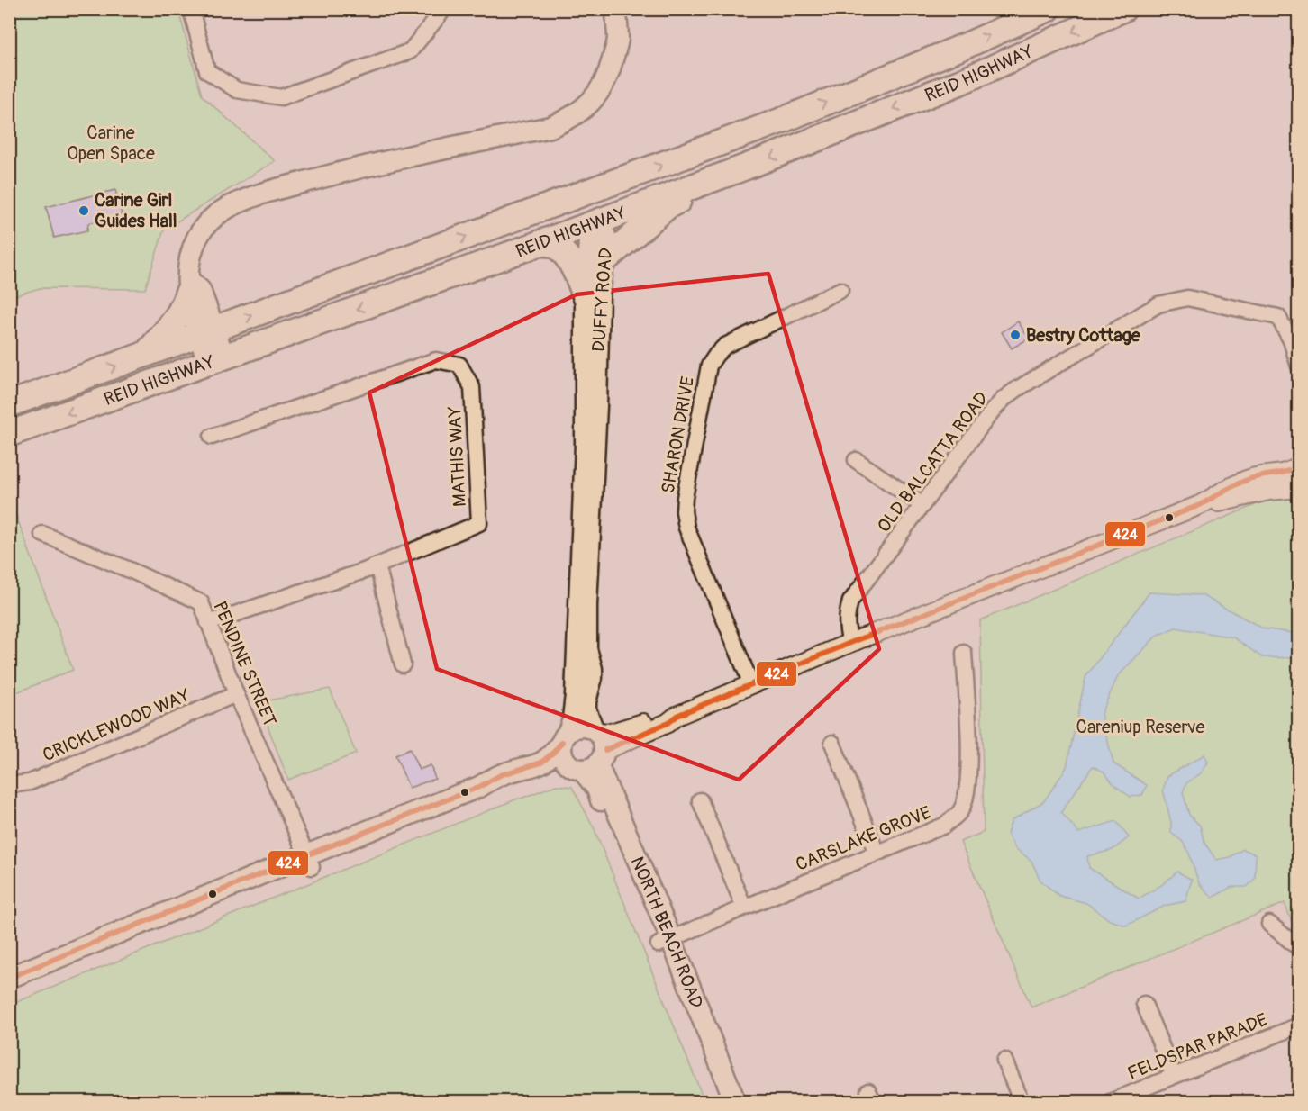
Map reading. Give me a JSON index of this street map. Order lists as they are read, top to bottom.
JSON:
{
  "streets": {
    "highway": ["REID HIGHWAY"],
    "main road": ["DUFFY ROAD", "NORTH BEACH ROAD"],
    "street": [
      "SHARON DRIVE",
      "MATHIS WAY",
      "OLD BALCATTA ROAD",
      "PENDINE STREET",
      "CRICKLEWOOD WAY",
      "CARSLAKE GROVE",
      "FELDSPAR PARADE"
    ]
  },
  "crossings": [
    ["REID HIGHWAY", "DUFFY ROAD"],
    ["DUFFY ROAD", "NORTH BEACH ROAD"],
    ["MATHIS WAY", "PENDINE STREET"],
    ["PENDINE STREET", "CRICKLEWOOD WAY"],
    ["CARSLAKE GROVE", "NORTH BEACH ROAD"]
  ],
  "parks": ["Carine Open Space", "Careniup Reserve"],
  "places": ["Carine Girl Guides Hall", "Bestry Cottage"],
  "lines": ["transit line 424"]
}
